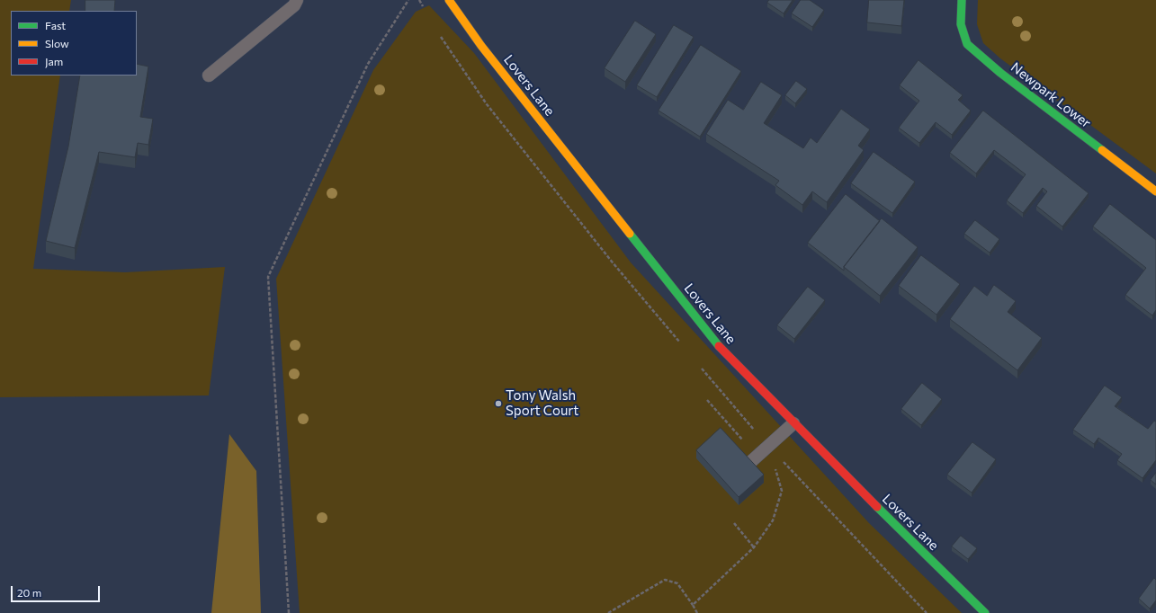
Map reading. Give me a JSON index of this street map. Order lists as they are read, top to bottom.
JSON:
{
  "streets": {
    "street": ["Lovers Lane", "Newpark Lower"]
  },
  "places": ["Tony Walsh Sport Court"],
  "legend": ["Fast", "Slow", "Jam"],
  "scale_bar": "20 m"
}
